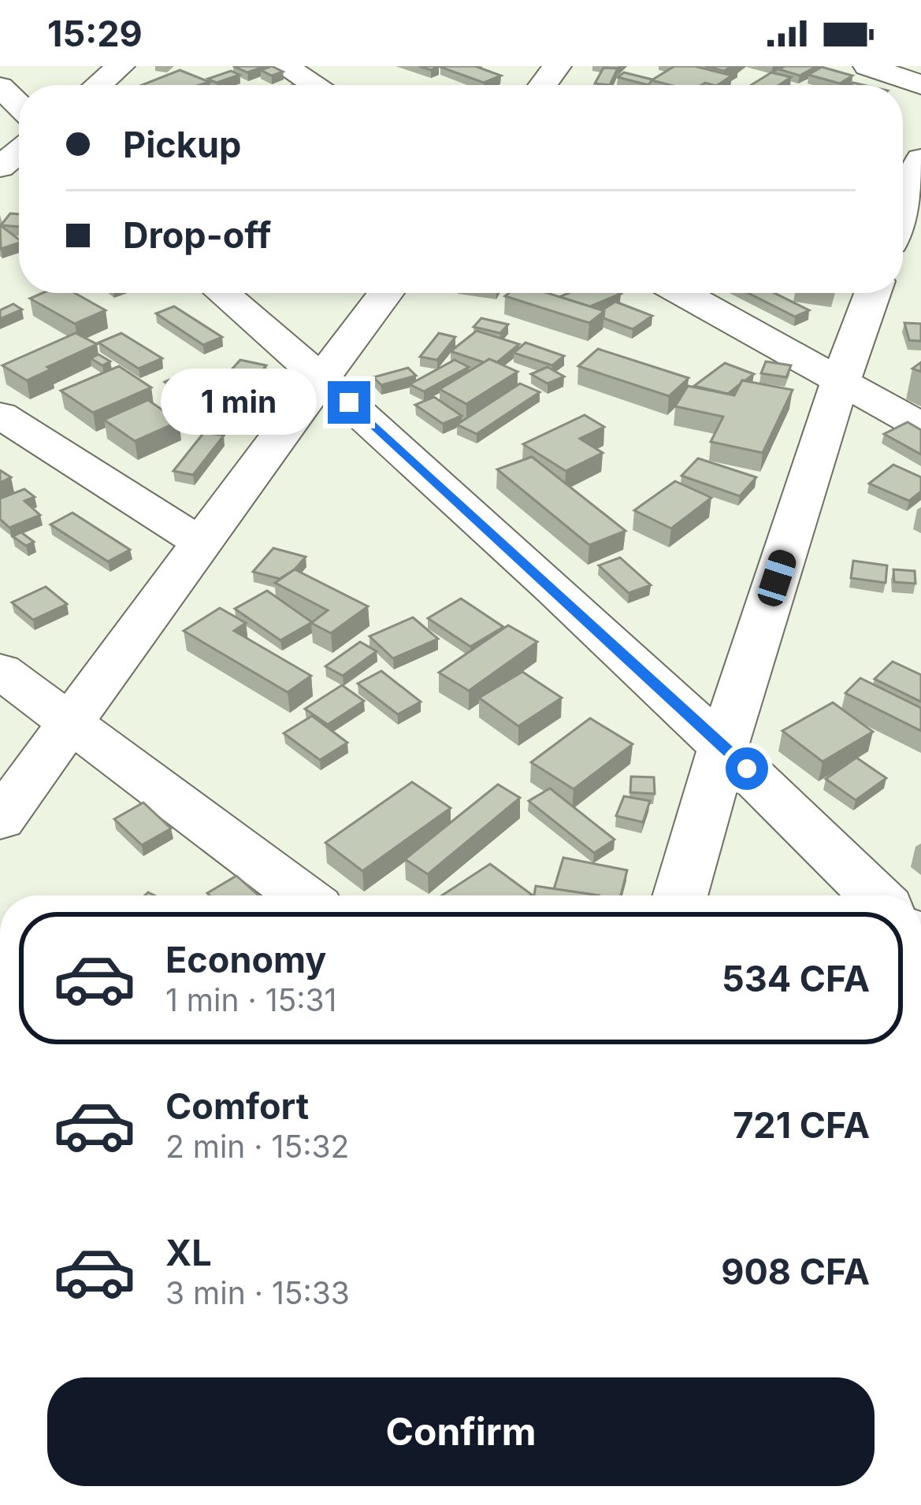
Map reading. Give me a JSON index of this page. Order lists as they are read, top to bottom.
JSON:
{
  "page": {
    "status": "15:29",
    "banner": ["Pickup", "Drop-off"],
    "bubble": "1 min",
    "list": [
      {
        "name": "Economy",
        "note": "1 min · 15:31",
        "value": "534 CFA"
      },
      {
        "name": "Comfort",
        "note": "2 min · 15:32",
        "value": "721 CFA"
      },
      {
        "name": "XL",
        "note": "3 min · 15:33",
        "value": "908 CFA"
      }
    ],
    "buttons": "Confirm"
  }
}
